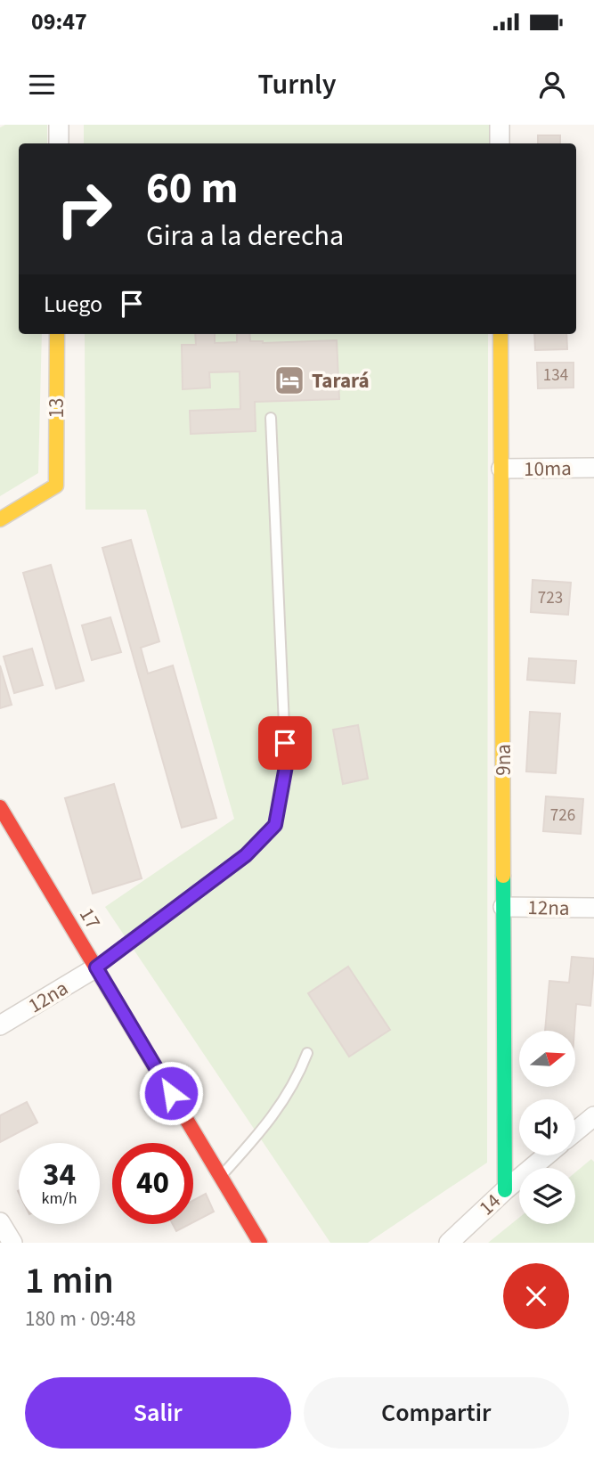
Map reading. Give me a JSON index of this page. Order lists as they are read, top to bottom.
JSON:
{
  "streets": {
    "street": [
      "13",
      "10ma",
      "9na",
      "12na",
      "17",
      "14"
    ]
  },
  "crossings": [
    ["10ma", "9na"],
    ["9na", "12na"],
    ["9na", "14"],
    ["12na", "17"]
  ],
  "places": {
    "hotel": ["Tarará"]
  },
  "house_numbers": ["134", "723", "726"],
  "north": "right",
  "page": {
    "status": "09:47",
    "header": "Turnly",
    "turn": ["60 m", "Gira a la derecha"],
    "then": "Luego",
    "speed": "34 km/h",
    "limit": "40",
    "heading": ["1 min", "180 m · 09:48"],
    "buttons": ["Salir", "Compartir"]
  }
}
